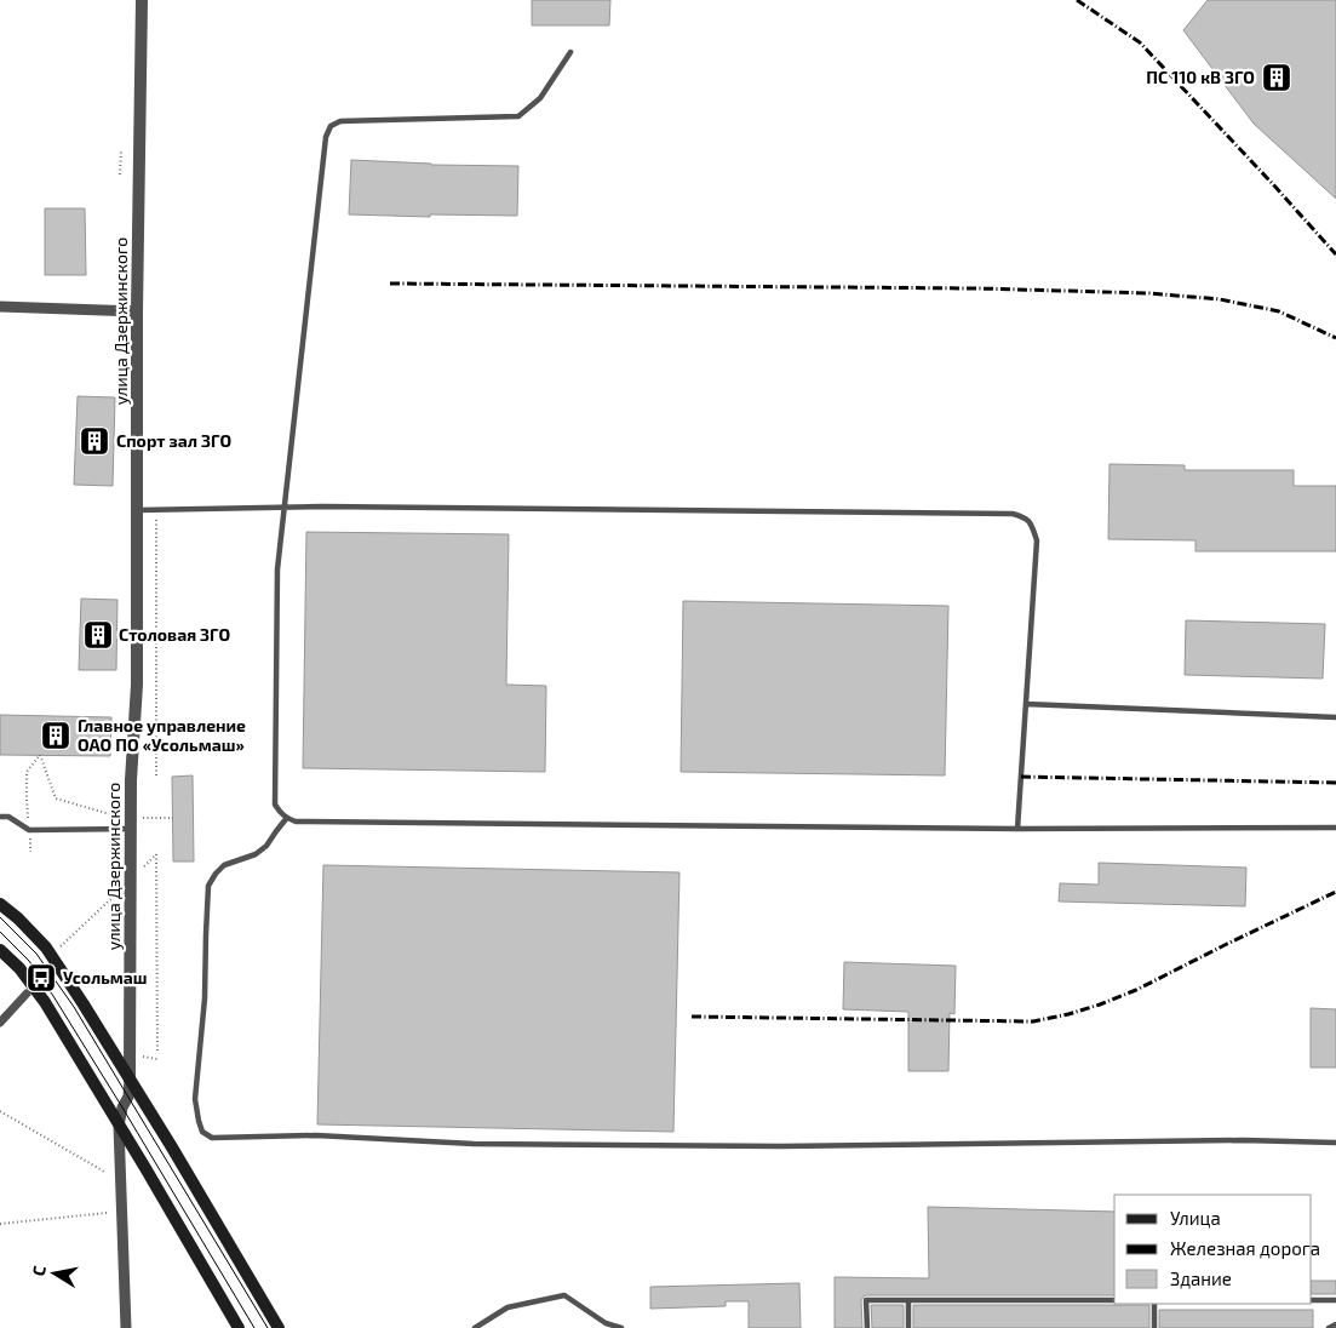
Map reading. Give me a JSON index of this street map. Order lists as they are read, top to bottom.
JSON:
{
  "streets": {
    "street": ["улица Дзержинского"]
  },
  "places": {
    "building": [
      "ПС 110 кВ ЗГО",
      "Спорт зал ЗГО",
      "Столовая ЗГО",
      "Главное управление ОАО ПО «Усольмаш»"
    ],
    "bus stop": ["Усольмаш"]
  },
  "legend": ["Улица", "Железная дорога", "Здание"],
  "north": "left"
}
